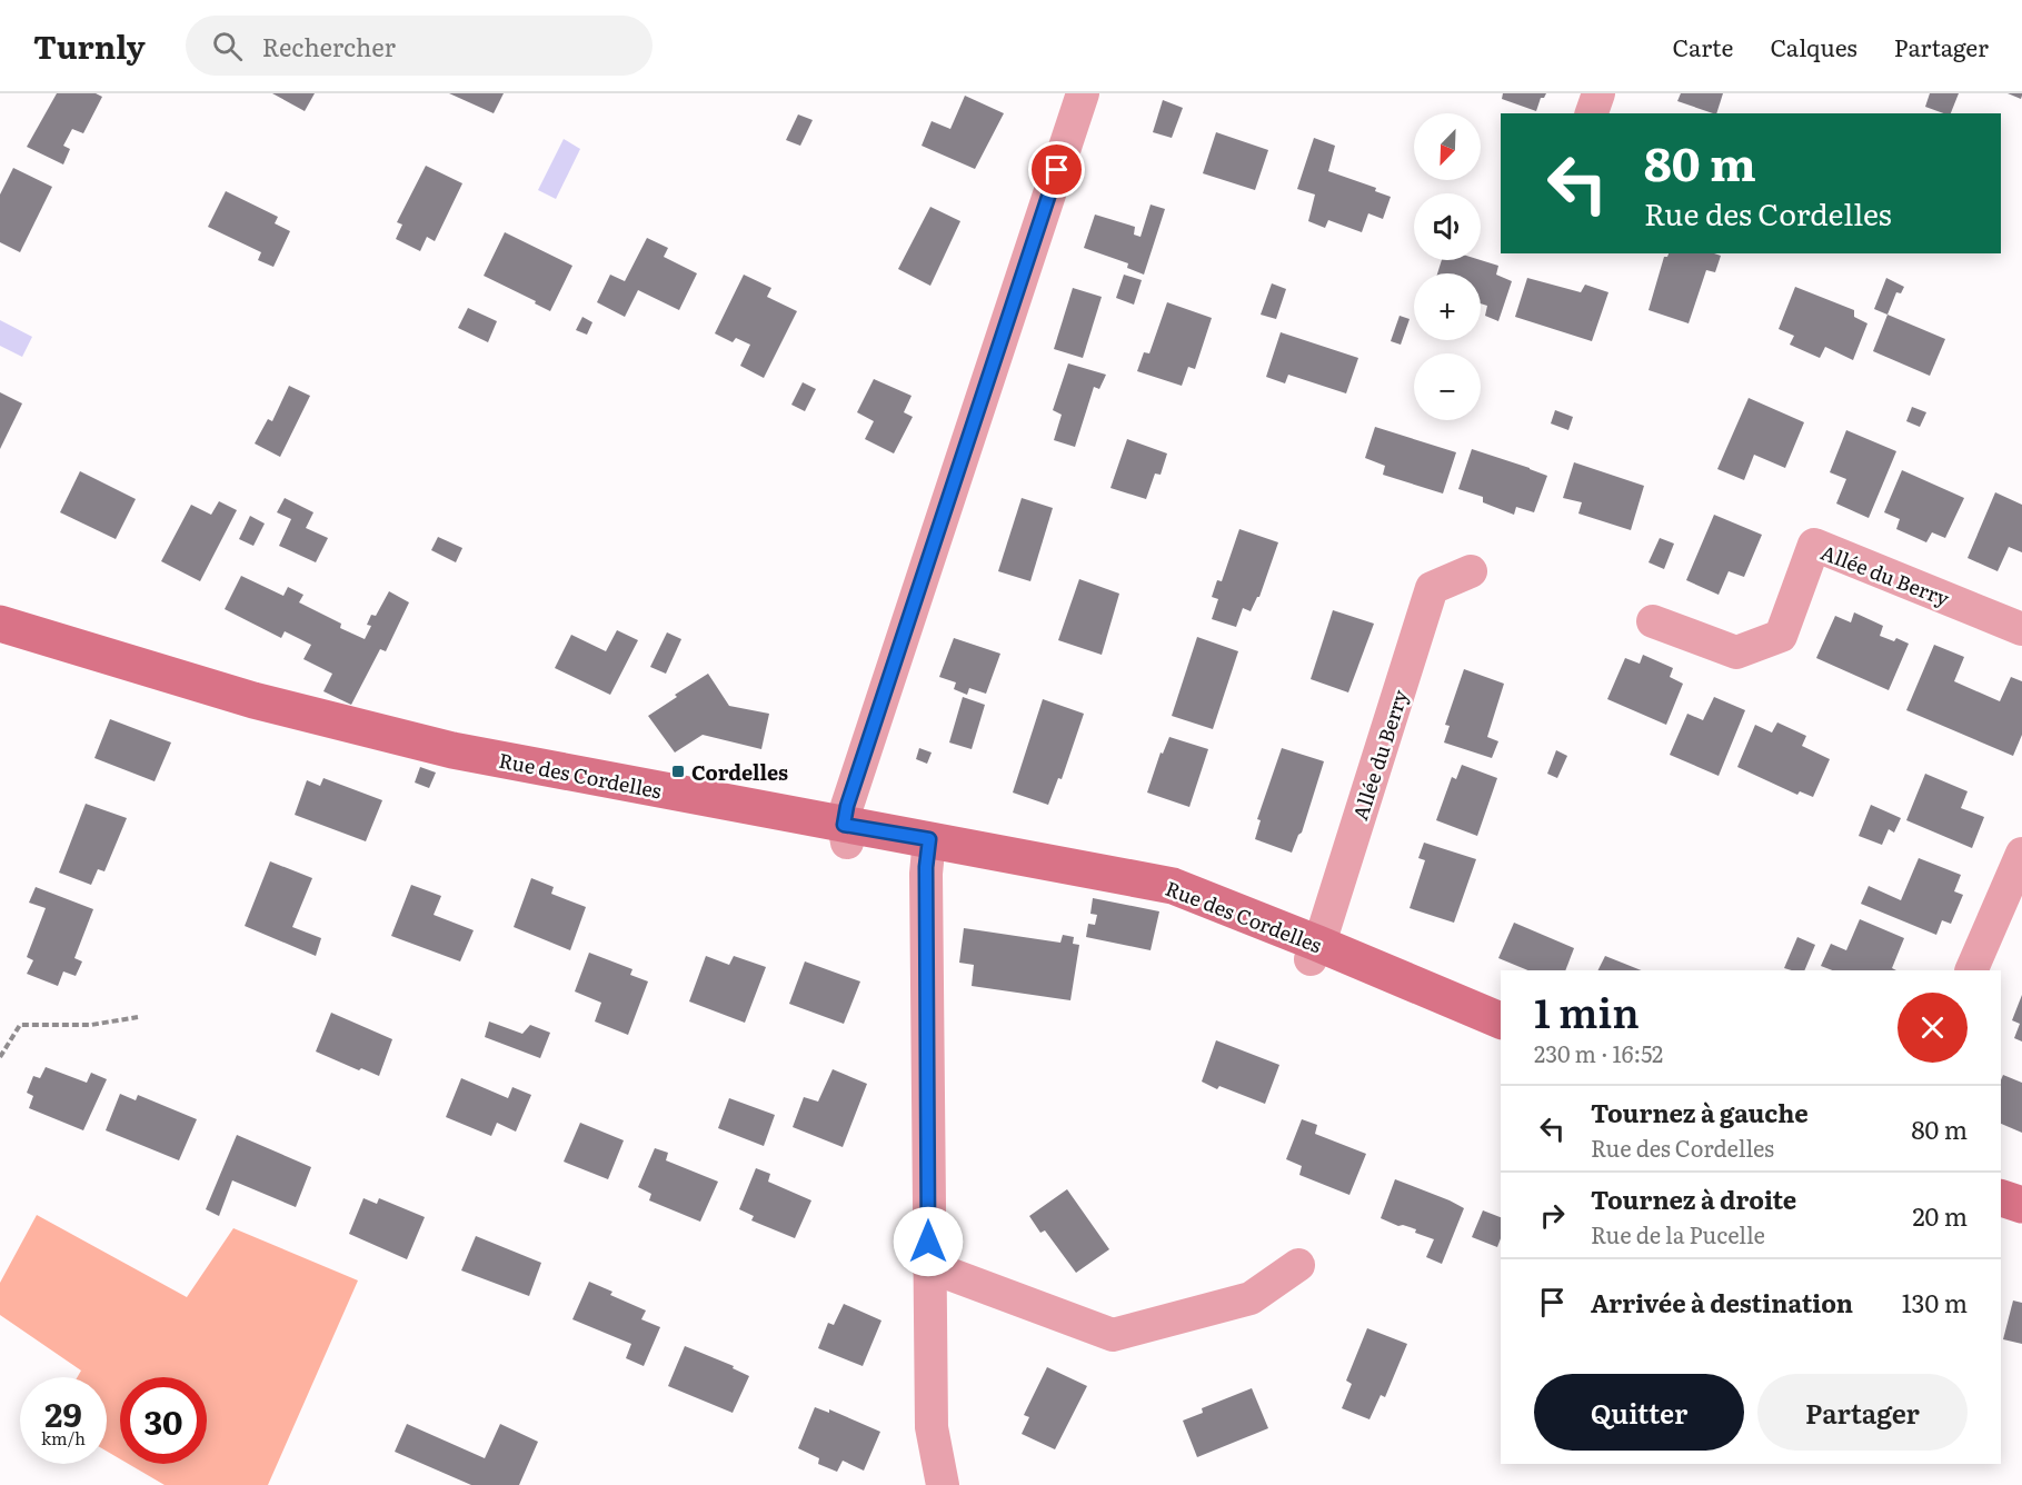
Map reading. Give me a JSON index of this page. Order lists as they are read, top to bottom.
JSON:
{
  "streets": {
    "street": ["Allée du Berry", "Rue des Cordelles"]
  },
  "crossings": [
    ["Allée du Berry", "Rue des Cordelles"]
  ],
  "places": {
    "transit": ["Cordelles"]
  },
  "north": "bottom left",
  "page": {
    "header": "Turnly",
    "search": "Rechercher",
    "nav": ["Carte", "Calques", "Partager"],
    "map_buttons": ["+", "−"],
    "turn": ["80 m", "Rue des Cordelles"],
    "heading": ["1 min", "230 m · 16:52"],
    "list": [
      {
        "name": "Tournez à gauche",
        "note": "Rue des Cordelles",
        "value": "80 m"
      },
      {
        "name": "Tournez à droite",
        "note": "Rue de la Pucelle",
        "value": "20 m"
      },
      {
        "name": "Arrivée à destination",
        "value": "130 m"
      }
    ],
    "buttons": ["Quitter", "Partager"],
    "speed": "29 km/h",
    "limit": "30"
  }
}
